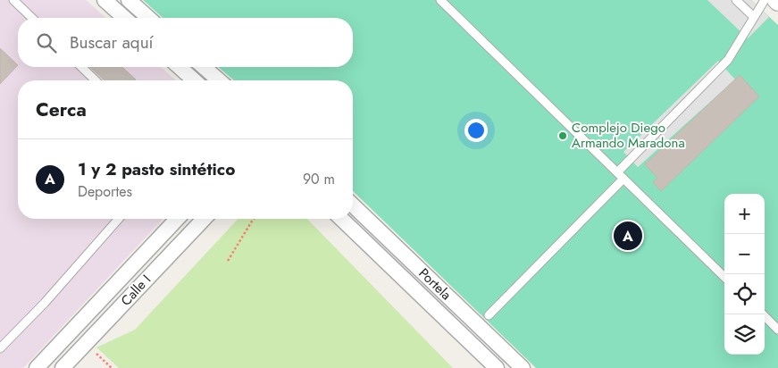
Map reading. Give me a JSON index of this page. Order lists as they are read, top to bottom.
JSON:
{
  "streets": {
    "street": ["Portela", "Calle I"]
  },
  "places": ["Complejo Diego Armando Maradona"],
  "page": {
    "search": "Buscar aquí",
    "heading": "Cerca",
    "list": [
      {
        "mark": "A",
        "name": "1 y 2 pasto sintético",
        "note": "Deportes",
        "value": "90 m"
      }
    ],
    "map_buttons": ["+", "−"],
    "pins": "A"
  }
}
